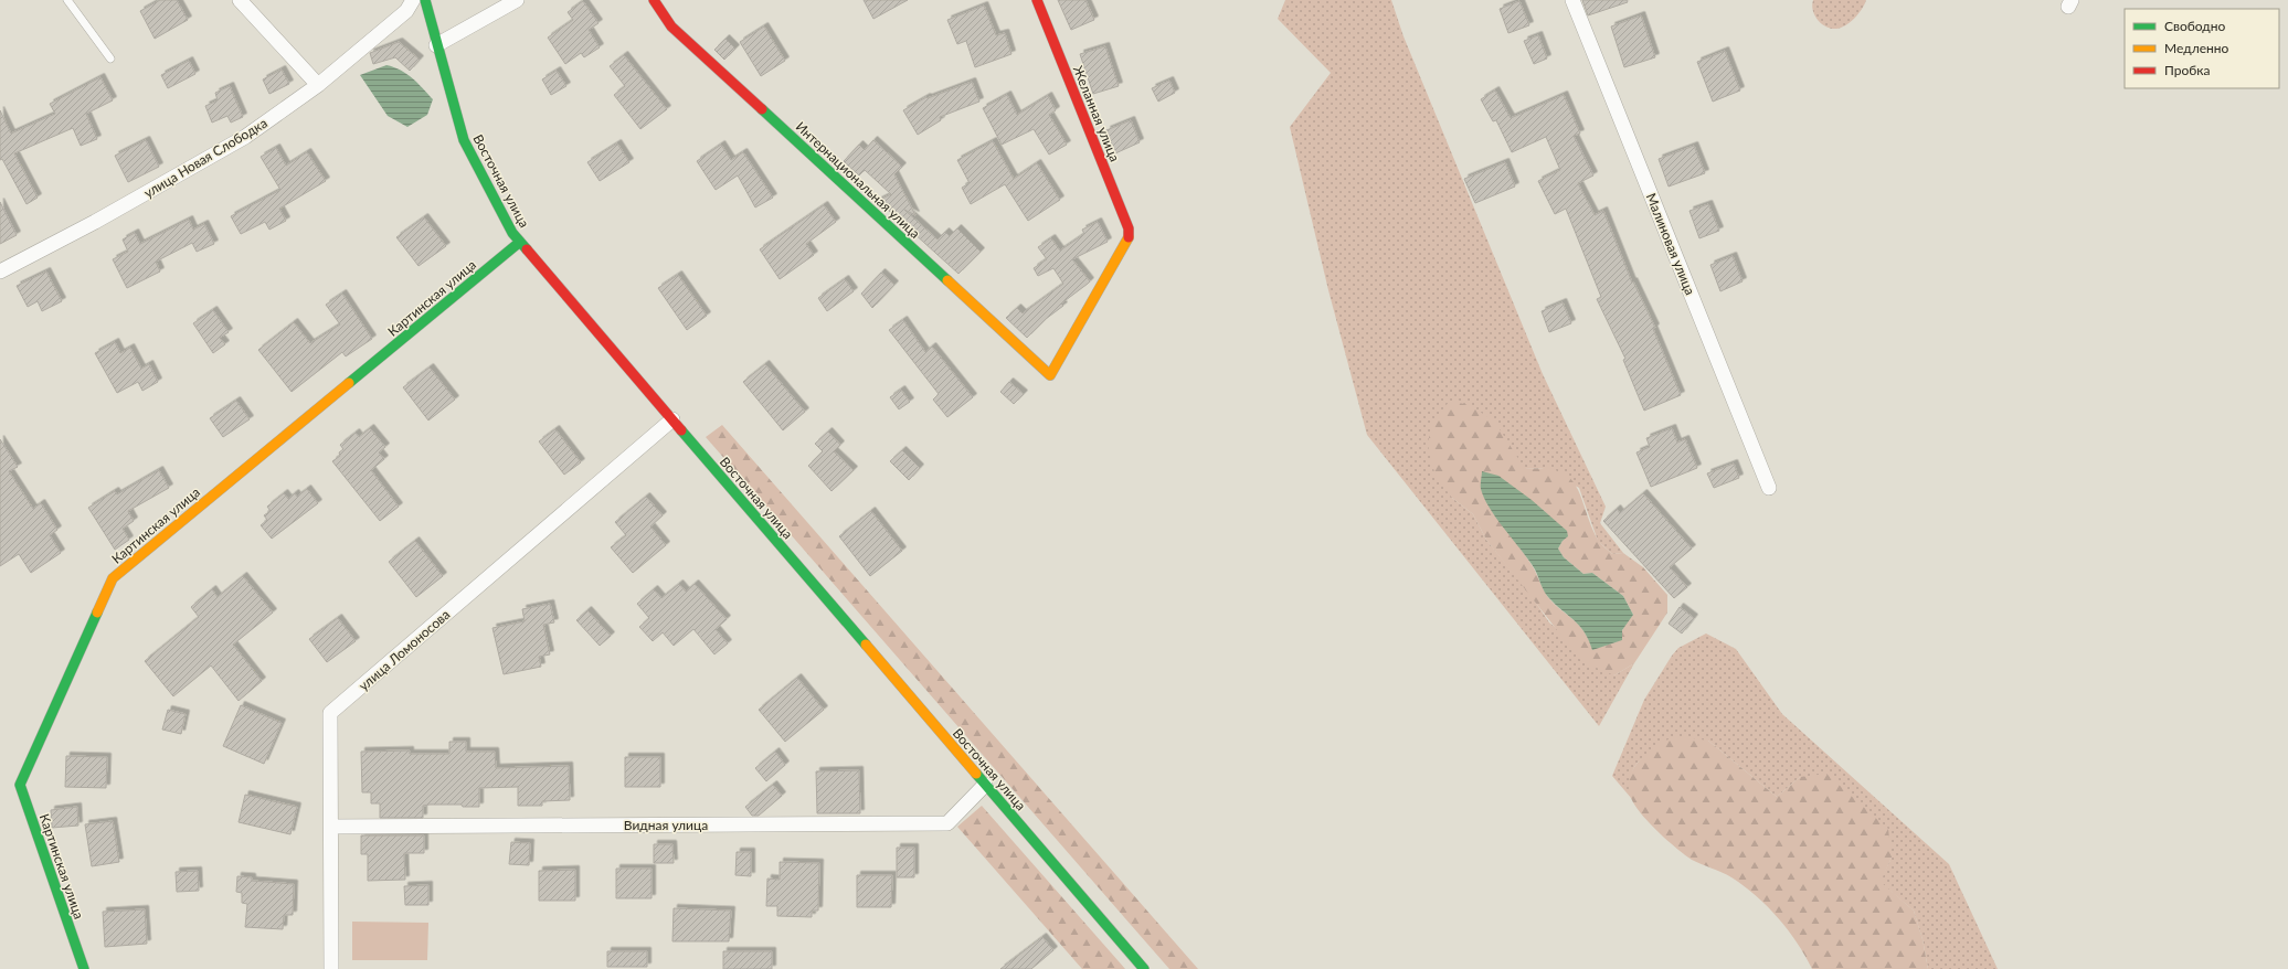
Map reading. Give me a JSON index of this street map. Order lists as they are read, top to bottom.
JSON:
{
  "streets": {
    "street": [
      "Желанная улица",
      "улица Новая Слободка",
      "Интернациональная улица",
      "Восточная улица",
      "Малиновая улица",
      "Картинская улица",
      "улица Ломоносова",
      "Видная улица"
    ]
  },
  "crossings": [
    ["Желанная улица", "Интернациональная улица"],
    ["Восточная улица", "Картинская улица"],
    ["Восточная улица", "улица Ломоносова"],
    ["Восточная улица", "Видная улица"],
    ["улица Ломоносова", "Видная улица"]
  ],
  "legend": ["Свободно", "Медленно", "Пробка"]
}
